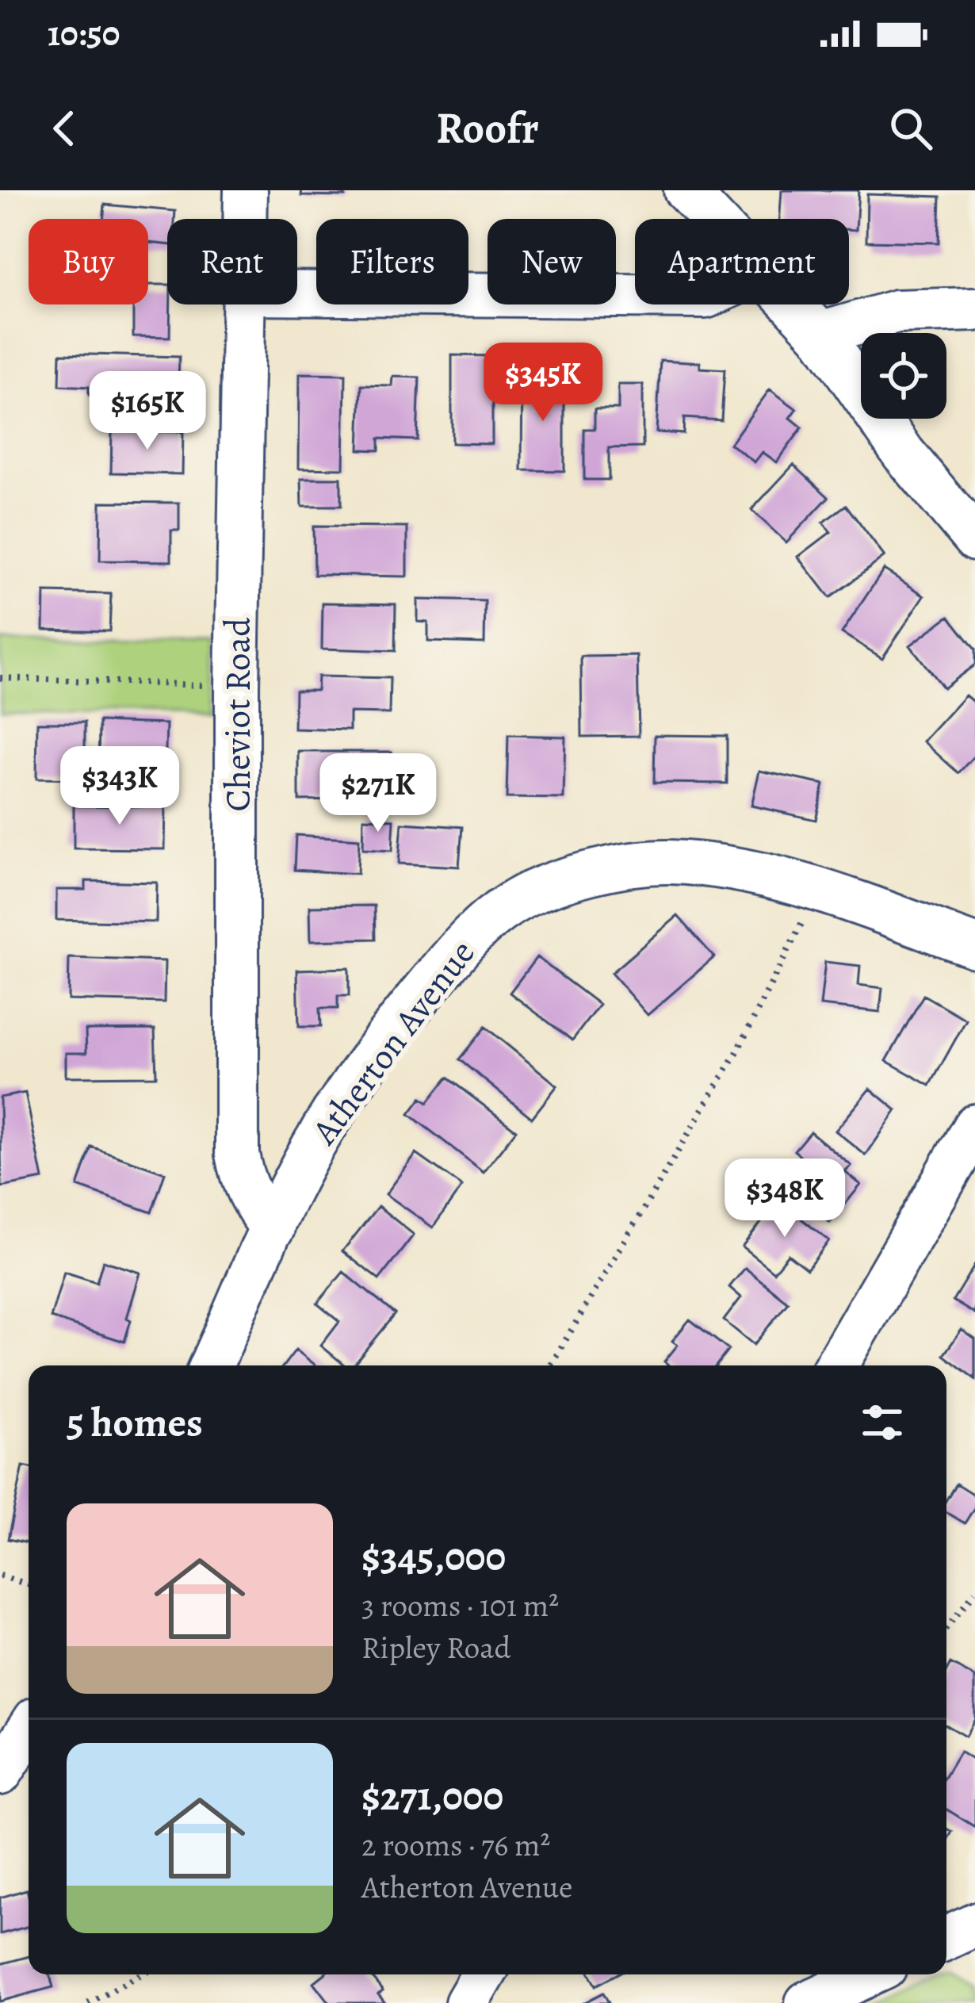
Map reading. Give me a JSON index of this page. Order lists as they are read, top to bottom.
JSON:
{
  "streets": {
    "street": ["Cheviot Road", "Atherton Avenue"]
  },
  "crossings": [
    ["Cheviot Road", "Atherton Avenue"]
  ],
  "page": {
    "status": "10:50",
    "header": "Roofr",
    "chip": [
      "Buy",
      "Rent",
      "Filters",
      "New",
      "Apartment"
    ],
    "price": [
      "$345K",
      "$165K",
      "$343K",
      "$271K",
      "$348K"
    ],
    "heading": "5 homes",
    "list": [
      {
        "name": "$345,000",
        "note": "3 rooms · 101 m² · Ripley Road"
      },
      {
        "name": "$271,000",
        "note": "2 rooms · 76 m² · Atherton Avenue"
      }
    ]
  }
}
